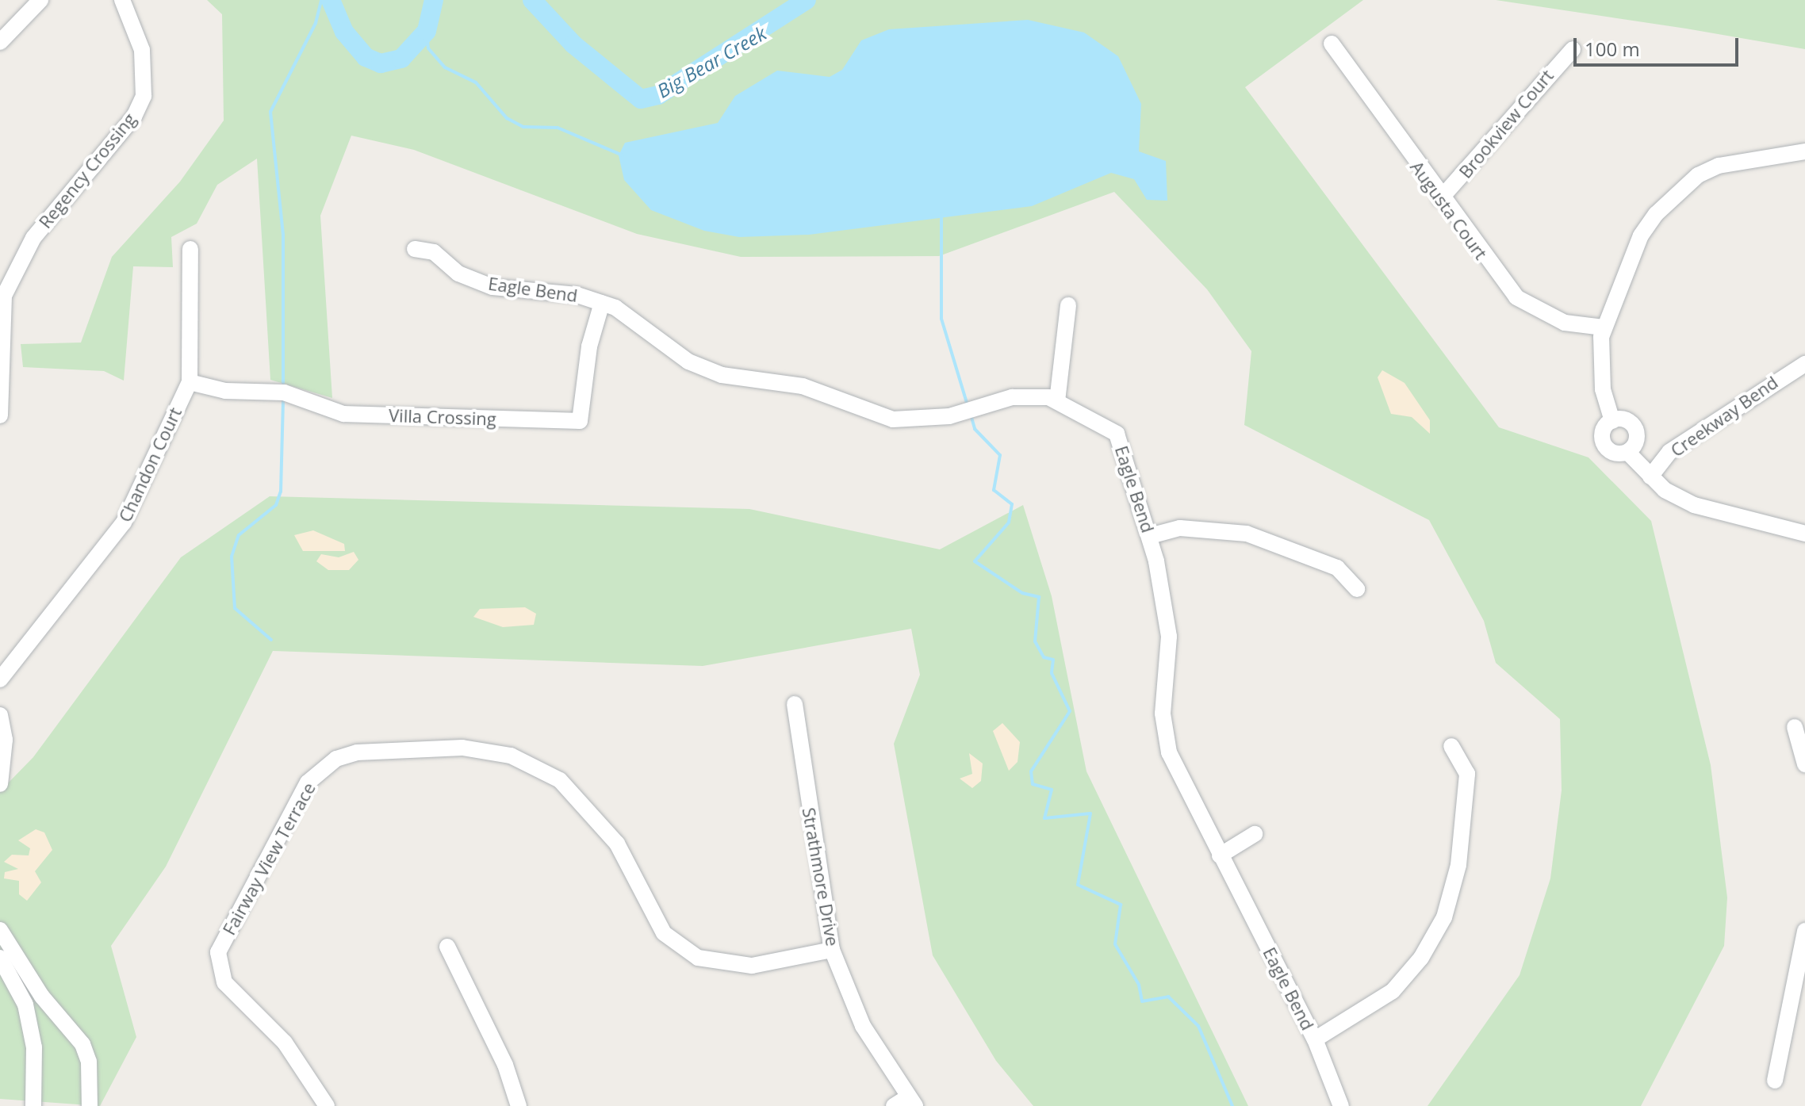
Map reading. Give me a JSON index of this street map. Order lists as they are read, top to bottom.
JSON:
{
  "streets": {
    "street": [
      "Brookview Court",
      "Regency Crossing",
      "Augusta Court",
      "Eagle Bend",
      "Creekway Bend",
      "Villa Crossing",
      "Chandon Court",
      "Fairway View Terrace",
      "Strathmore Drive"
    ]
  },
  "crossings": [
    ["Brookview Court", "Augusta Court"],
    ["Eagle Bend", "Villa Crossing"],
    ["Villa Crossing", "Chandon Court"],
    ["Fairway View Terrace", "Strathmore Drive"]
  ],
  "water": ["Big Bear Creek"],
  "scale_bar": "100 m"
}
